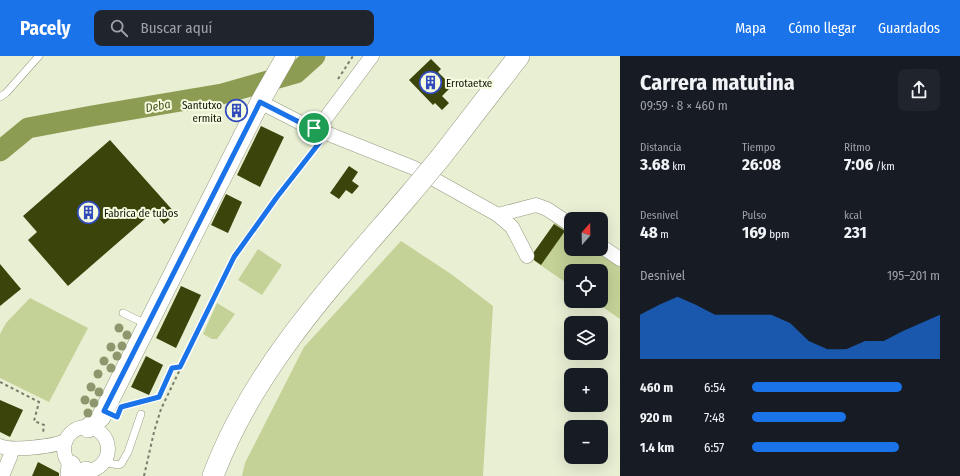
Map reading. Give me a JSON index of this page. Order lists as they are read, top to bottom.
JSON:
{
  "water": ["Deba"],
  "places": {
    "building": ["Errotaetxe", "Santutxo ermita", "Fabrica de tubos"]
  },
  "north": "top",
  "page": {
    "header": "Pacely",
    "search": "Buscar aquí",
    "nav": ["Mapa", "Cómo llegar", "Guardados"],
    "heading": ["Carrera matutina", "09:59 · 8 × 460 m"],
    "stats": [
      ["Distancia", "3.68 km"],
      ["Tiempo", "26:08"],
      ["Ritmo", "7:06 /km"],
      ["Desnivel", "48 m"],
      ["Pulso", "169 bpm"],
      ["kcal", "231"]
    ],
    "map_buttons": ["+", "−"],
    "chart": ["Desnivel", "195–201 m"],
    "list": [
      {
        "name": "460 m",
        "note": "6:54"
      },
      {
        "name": "920 m",
        "note": "7:48"
      },
      {
        "name": "1.4 km",
        "note": "6:57"
      }
    ]
  }
}
